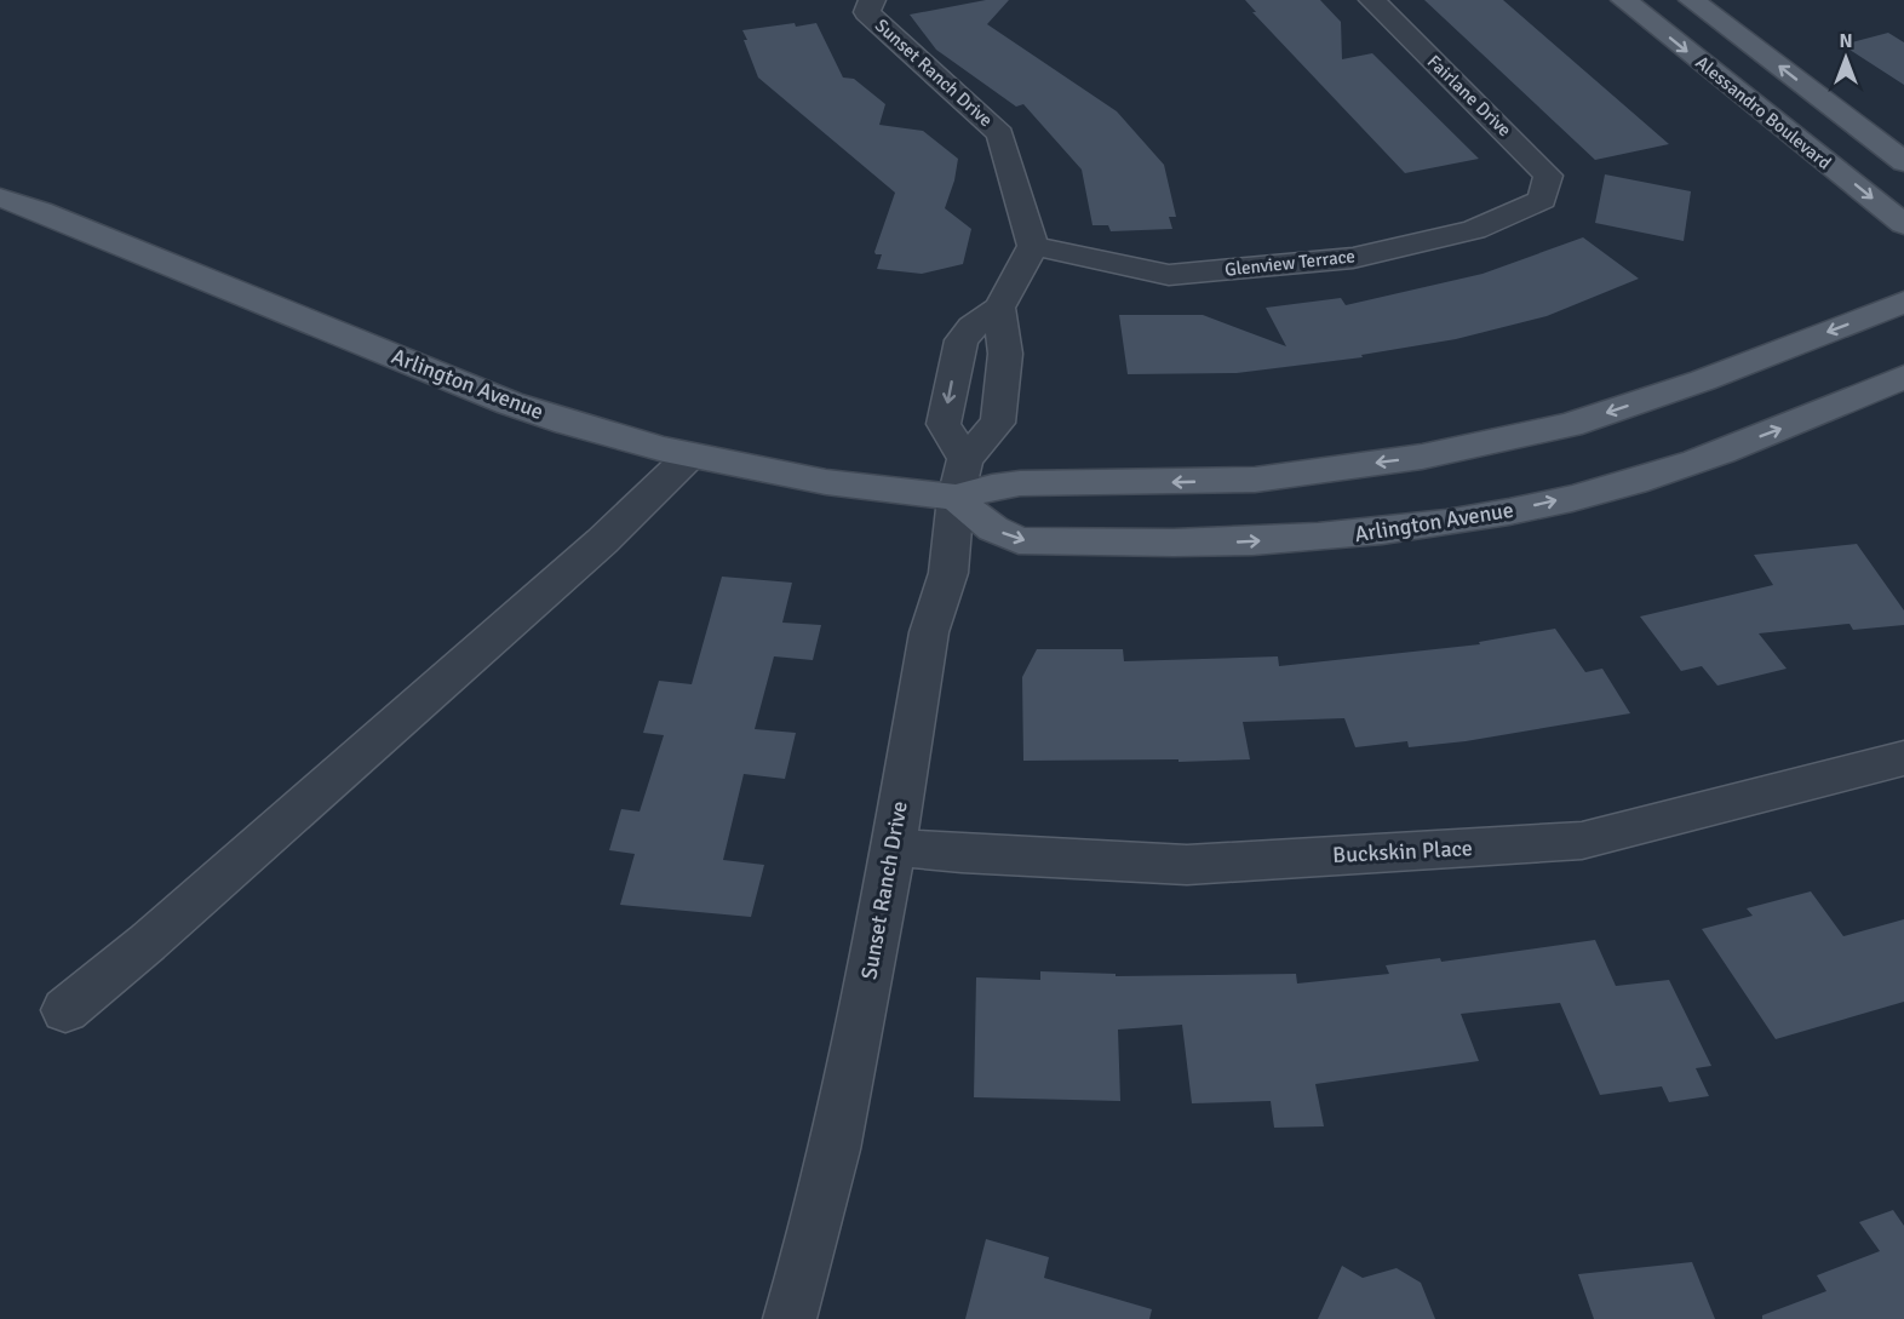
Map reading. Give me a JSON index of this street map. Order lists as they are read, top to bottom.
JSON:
{
  "streets": {
    "main road": ["Alessandro Boulevard", "Arlington Avenue"],
    "street": [
      "Sunset Ranch Drive",
      "Fairlane Drive",
      "Glenview Terrace",
      "Buckskin Place"
    ]
  },
  "crossings": [
    ["Sunset Ranch Drive", "Glenview Terrace"],
    ["Sunset Ranch Drive", "Arlington Avenue"],
    ["Sunset Ranch Drive", "Buckskin Place"],
    ["Fairlane Drive", "Glenview Terrace"]
  ],
  "north": "top"
}
